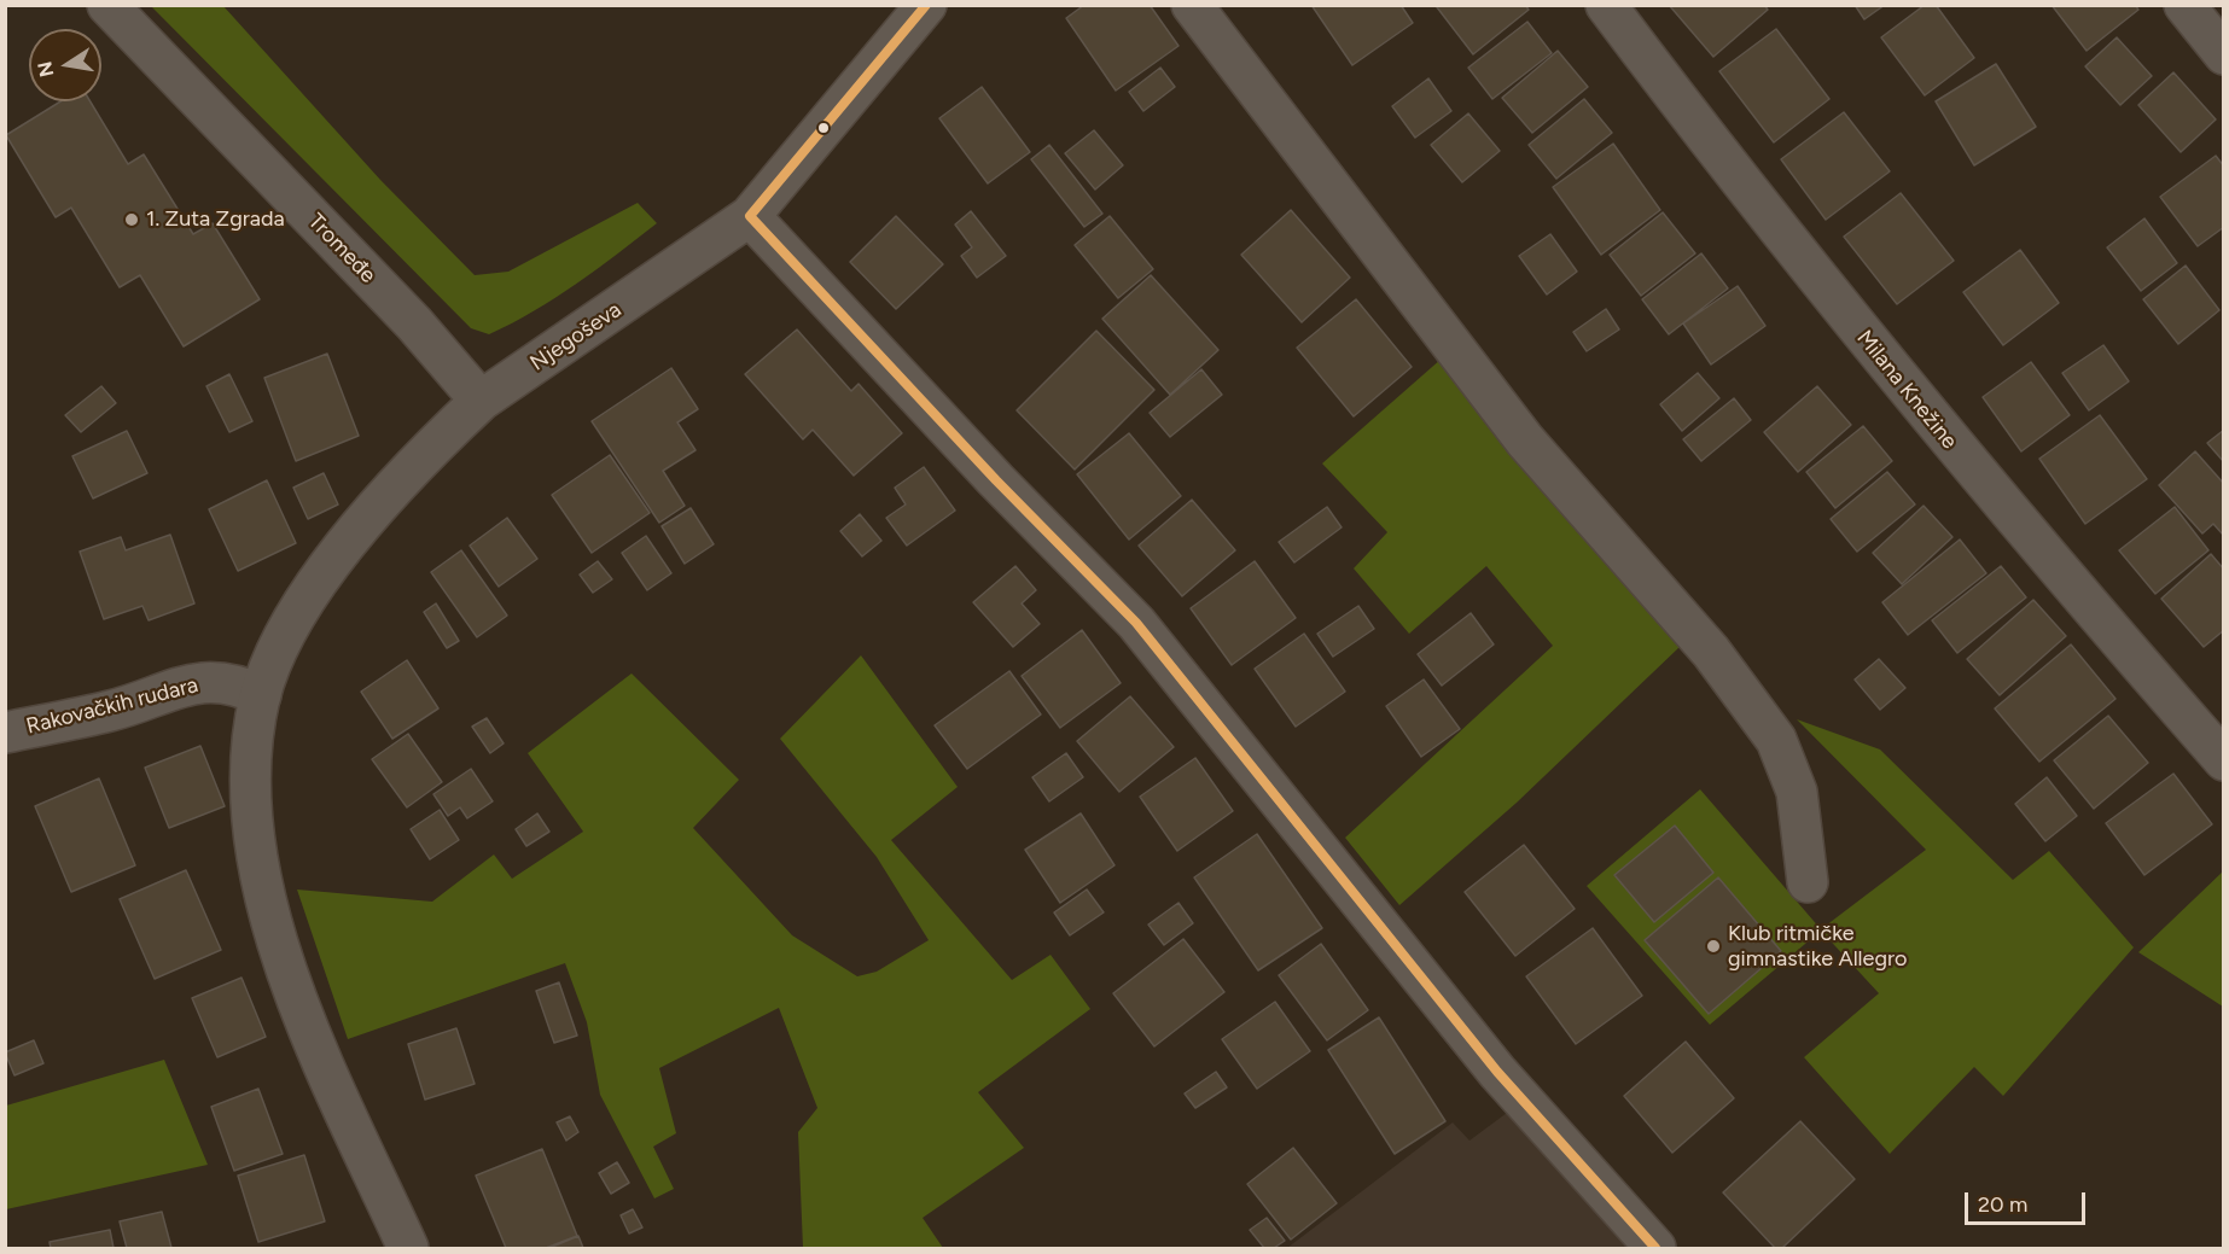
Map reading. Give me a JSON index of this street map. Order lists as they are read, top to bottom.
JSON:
{
  "streets": {
    "street": [
      "Tromeđe",
      "Njegoševa",
      "Milana Knežine",
      "Rakovačkih rudara"
    ]
  },
  "crossings": [
    ["Tromeđe", "Njegoševa"],
    ["Njegoševa", "Rakovačkih rudara"]
  ],
  "places": ["1. Zuta Zgrada", "Klub ritmičke gimnastike Allegro"],
  "scale_bar": "20 m",
  "north": "left"
}
